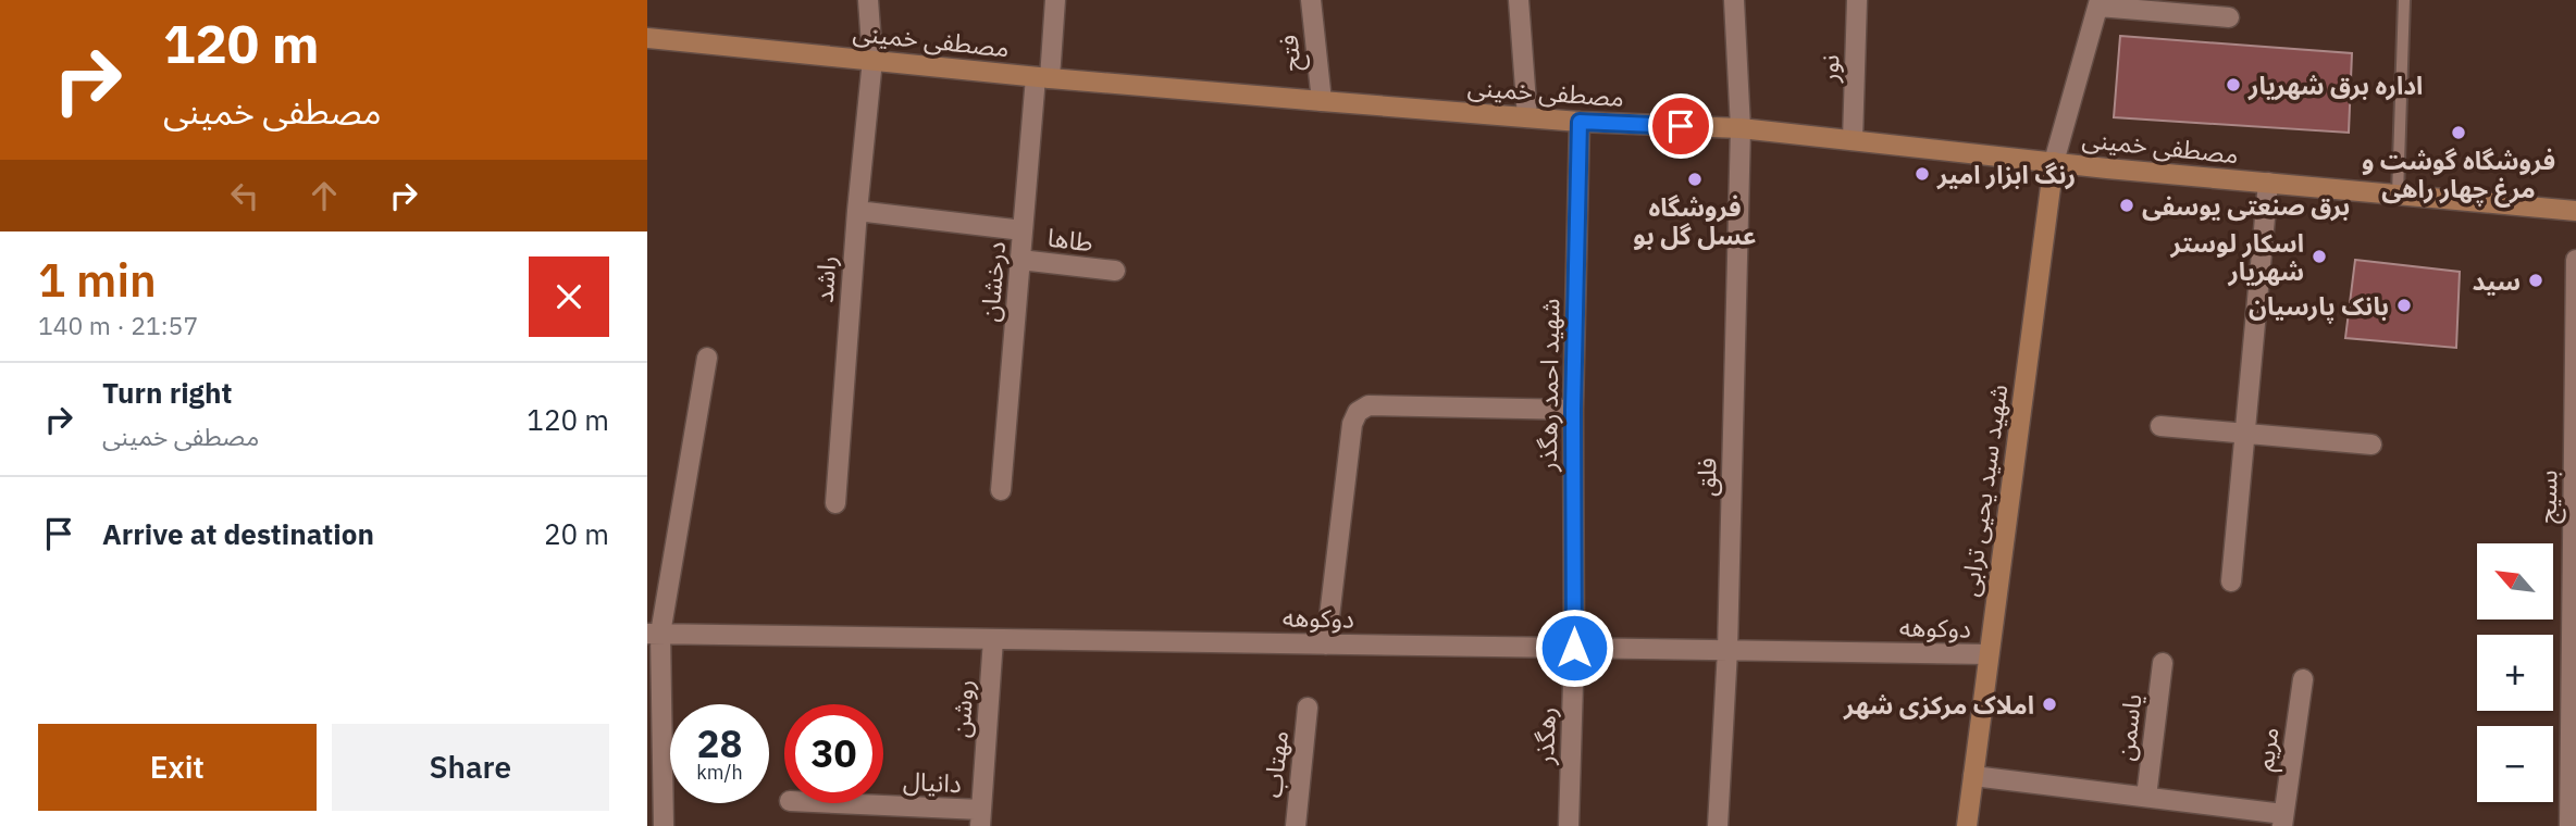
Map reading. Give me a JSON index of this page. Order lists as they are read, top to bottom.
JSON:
{
  "streets": {
    "main road": ["مصطفی خمینی", "شهید سید یحیی ترابی"],
    "street": [
      "فتح",
      "نور",
      "طاها",
      "راشد",
      "درخشان",
      "شهید احمد رهگذر",
      "فلق",
      "بسیج",
      "دوکوهه",
      "روشن",
      "یاسمن",
      "رهگذر",
      "مریم",
      "مهتاب",
      "دانیال"
    ]
  },
  "crossings": [
    ["مصطفی خمینی", "فتح"],
    ["مصطفی خمینی", "نور"],
    ["مصطفی خمینی", "راشد"],
    ["مصطفی خمینی", "درخشان"],
    ["مصطفی خمینی", "شهید احمد رهگذر"],
    ["مصطفی خمینی", "فلق"],
    ["مصطفی خمینی", "شهید سید یحیی ترابی"],
    ["طاها", "درخشان"],
    ["شهید احمد رهگذر", "دوکوهه"],
    ["شهید احمد رهگذر", "رهگذر"],
    ["فلق", "دوکوهه"],
    ["شهید سید یحیی ترابی", "دوکوهه"],
    ["دوکوهه", "روشن"],
    ["دوکوهه", "رهگذر"],
    ["روشن", "دانیال"]
  ],
  "places": [
    "اداره برق شهریار",
    "فروشگاه گوشت و مرغ چهار راهی",
    "رنگ ابزار امیر",
    "فروشگاه عسل گل بو",
    "برق صنعتی یوسفی",
    "اسکار لوستر شهریار",
    "سید",
    "بانک پارسیان",
    "املاک مرکزی شهر"
  ],
  "north": "top left",
  "page": {
    "turn": ["120 m", "مصطفی خمینی"],
    "heading": ["1 min", "140 m · 21:57"],
    "list": [
      {
        "name": "Turn right",
        "note": "مصطفی خمینی",
        "value": "120 m"
      },
      {
        "name": "Arrive at destination",
        "value": "20 m"
      }
    ],
    "map_buttons": ["+", "−"],
    "speed": "28 km/h",
    "limit": "30",
    "buttons": ["Exit", "Share"]
  }
}
